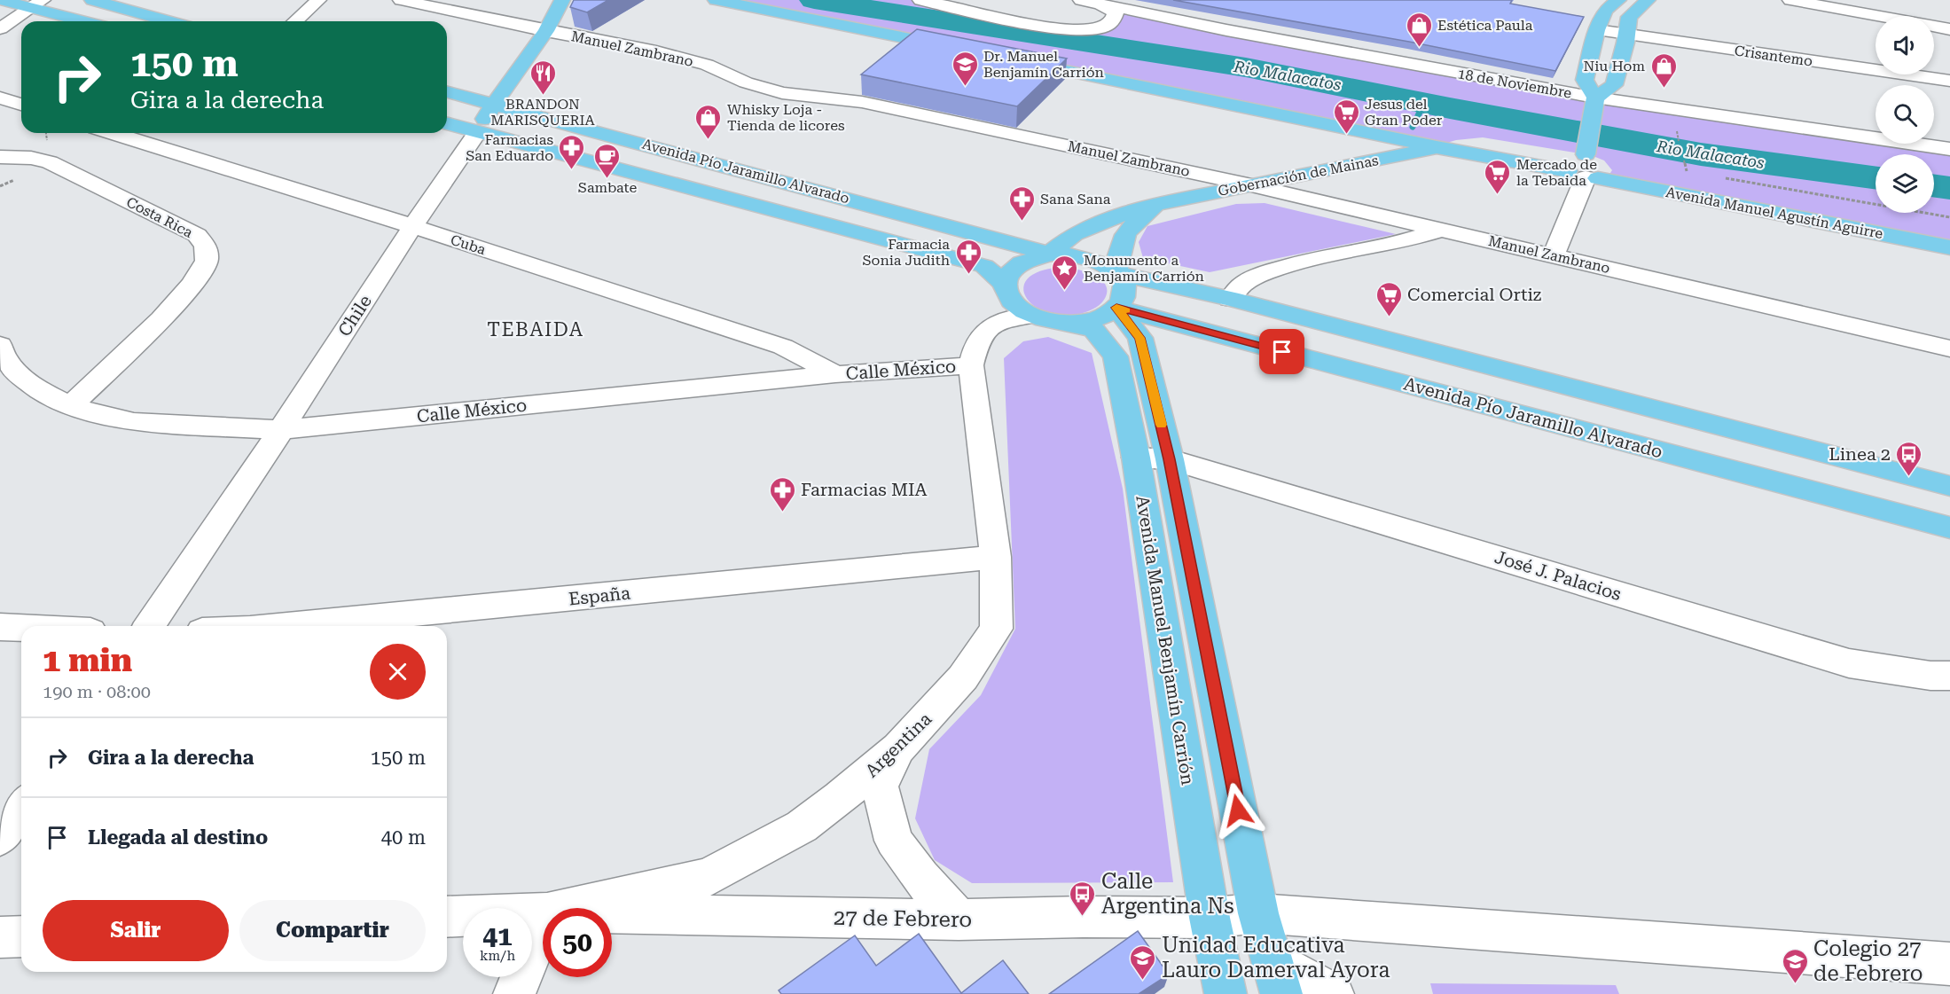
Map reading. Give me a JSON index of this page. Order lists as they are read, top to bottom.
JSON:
{
  "streets": {
    "main road": [
      "Avenida Pío Jaramillo Alvarado",
      "Gobernación de Mainas",
      "Avenida Manuel Agustín Aguirre",
      "Chile",
      "Avenida Manuel Benjamín Carrión"
    ],
    "street": [
      "Manuel Zambrano",
      "Crisantemo",
      "18 de Noviembre",
      "Costa Rica",
      "Cuba",
      "Calle México",
      "José J. Palacios",
      "España",
      "Argentina",
      "27 de Febrero"
    ]
  },
  "crossings": [
    ["Manuel Zambrano", "Gobernación de Mainas"],
    ["Manuel Zambrano", "Chile"],
    ["Avenida Pío Jaramillo Alvarado", "Gobernación de Mainas"],
    ["Avenida Pío Jaramillo Alvarado", "Chile"],
    ["Avenida Pío Jaramillo Alvarado", "Avenida Manuel Benjamín Carrión"],
    ["Avenida Pío Jaramillo Alvarado", "Argentina"],
    ["Gobernación de Mainas", "Avenida Manuel Agustín Aguirre"],
    ["Gobernación de Mainas", "Avenida Manuel Benjamín Carrión"],
    ["Gobernación de Mainas", "Argentina"],
    ["Costa Rica", "Calle México"],
    ["Cuba", "Chile"],
    ["Cuba", "Calle México"],
    ["Chile", "Calle México"],
    ["Calle México", "Argentina"],
    ["José J. Palacios", "Avenida Manuel Benjamín Carrión"],
    ["España", "Argentina"],
    ["Avenida Manuel Benjamín Carrión", "Argentina"],
    ["Avenida Manuel Benjamín Carrión", "27 de Febrero"]
  ],
  "districts": ["TEBAIDA"],
  "water": ["Rio Malacatos"],
  "places": {
    "shop": ["Estética Paula", "Niu Hom", "Whisky Loja - Tienda de licores"],
    "school or university": ["Dr. Manuel Benjamín Carrión", "Unidad Educativa Lauro Damerval Ayora", "Colegio 27 de Febrero"],
    "restaurant": ["BRANDON MARISQUERIA"],
    "supermarket": ["Jesus del Gran Poder", "Mercado de la Tebaida", "Comercial Ortiz"],
    "pharmacy": [
      "Farmacias San Eduardo",
      "Sana Sana",
      "Farmacia Sonia Judith",
      "Farmacias MIA"
    ],
    "cafe": ["Sambate"],
    "place": ["Monumento a Benjamín Carrión"],
    "bus stop": ["Linea 2", "Calle Argentina Ns"]
  },
  "page": {
    "turn": ["150 m", "Gira a la derecha"],
    "heading": ["1 min", "190 m · 08:00"],
    "list": [
      {
        "name": "Gira a la derecha",
        "value": "150 m"
      },
      {
        "name": "Llegada al destino",
        "value": "40 m"
      }
    ],
    "buttons": ["Salir", "Compartir"],
    "speed": "41 km/h",
    "limit": "50"
  }
}
